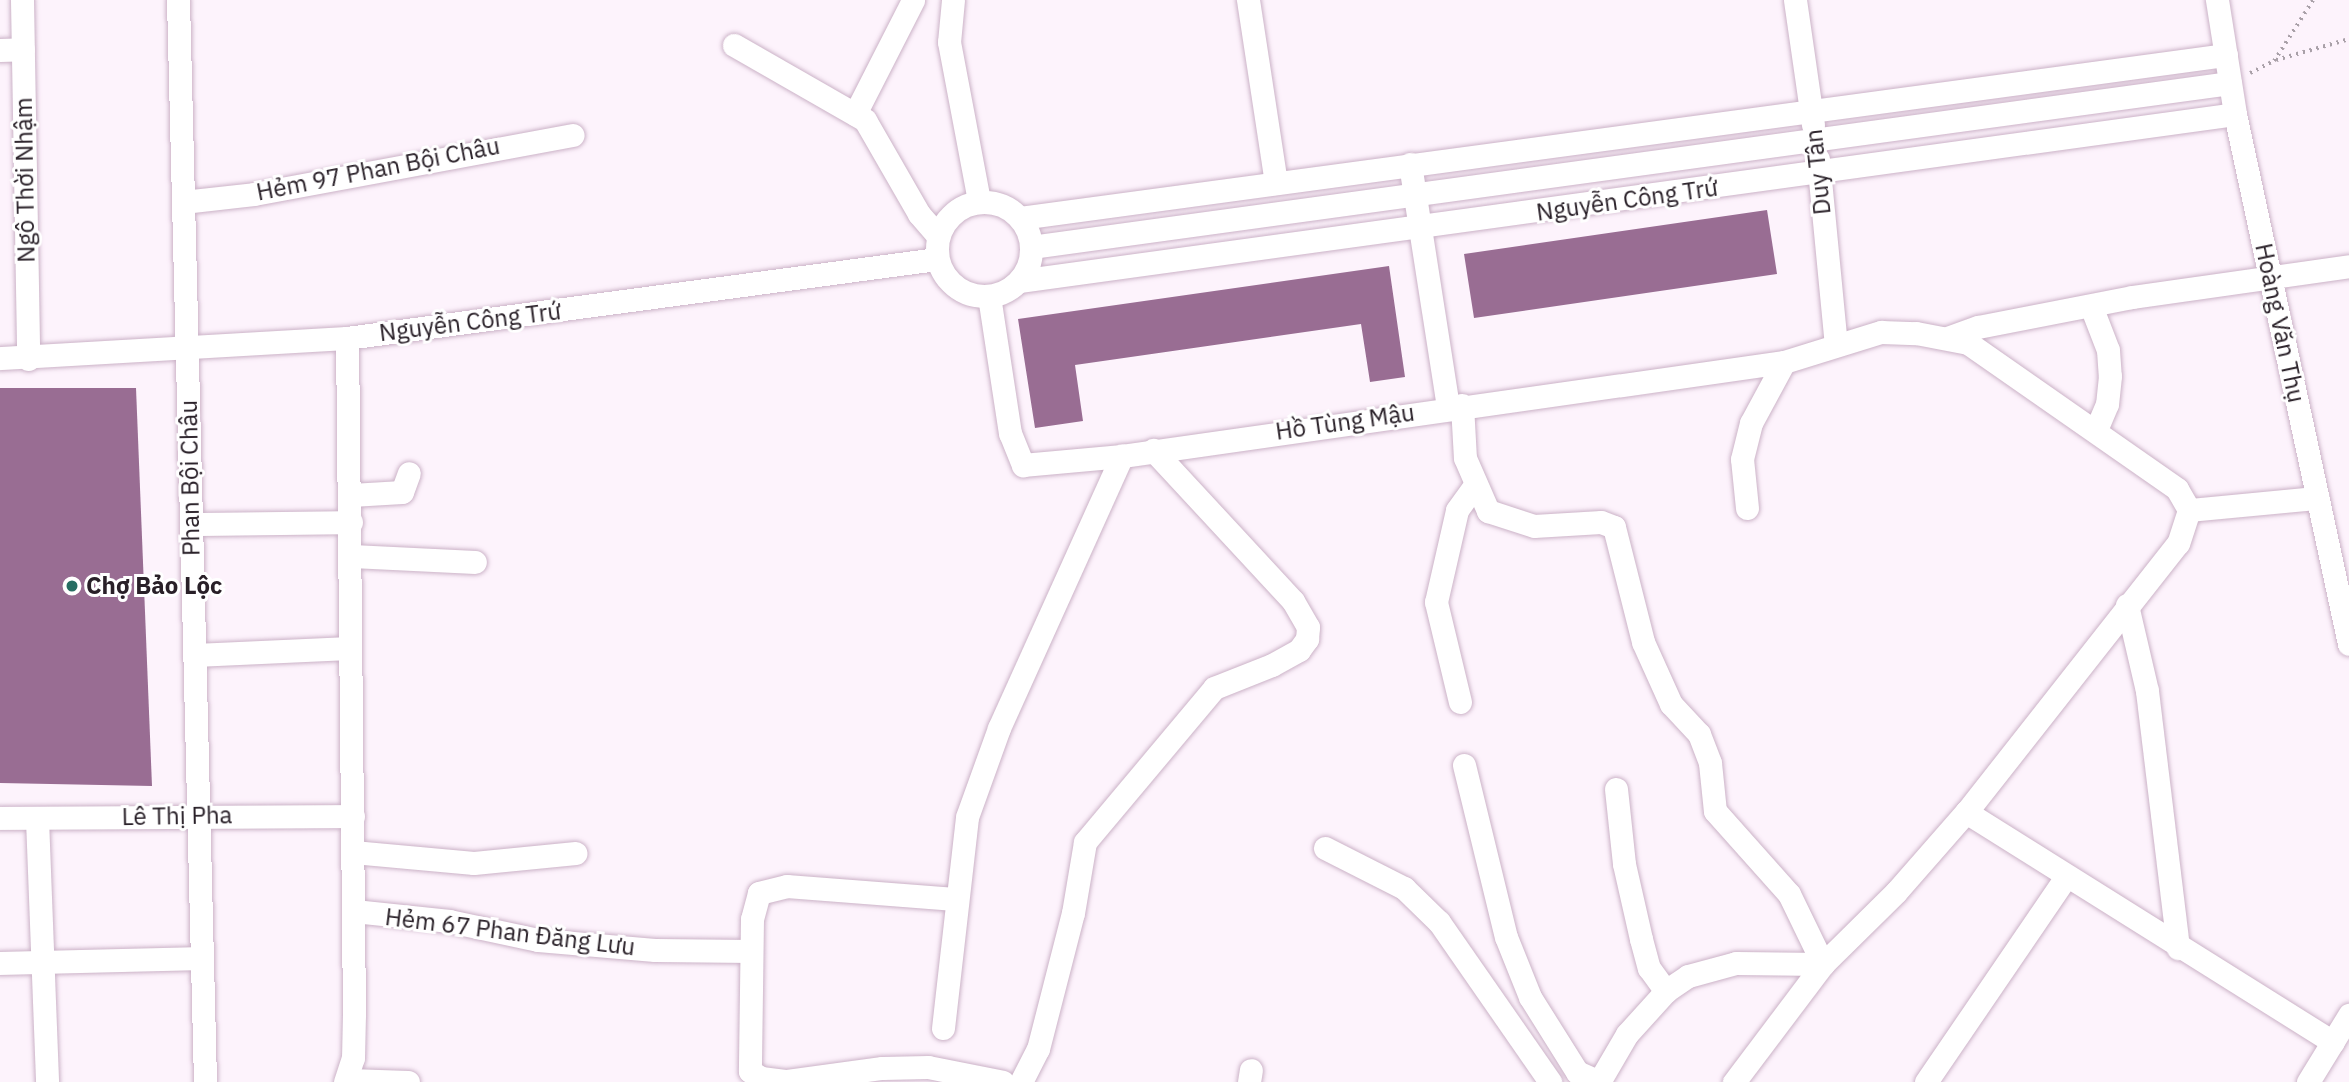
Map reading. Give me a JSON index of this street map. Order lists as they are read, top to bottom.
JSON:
{
  "streets": {
    "street": [
      "Hẻm 97 Phan Bội Châu",
      "Duy Tân",
      "Ngô Thời Nhậm",
      "Nguyễn Công Trứ",
      "Hoàng Văn Thụ",
      "Hồ Tùng Mậu",
      "Phan Bội Châu",
      "Lê Thị Pha",
      "Hẻm 67 Phan Đăng Lưu"
    ]
  },
  "crossings": [
    ["Hẻm 97 Phan Bội Châu", "Phan Bội Châu"],
    ["Duy Tân", "Nguyễn Công Trứ"],
    ["Duy Tân", "Hồ Tùng Mậu"],
    ["Ngô Thời Nhậm", "Nguyễn Công Trứ"],
    ["Nguyễn Công Trứ", "Hoàng Văn Thụ"],
    ["Nguyễn Công Trứ", "Hồ Tùng Mậu"],
    ["Nguyễn Công Trứ", "Phan Bội Châu"],
    ["Phan Bội Châu", "Lê Thị Pha"]
  ],
  "places": ["Chợ Bảo Lộc"]
}
